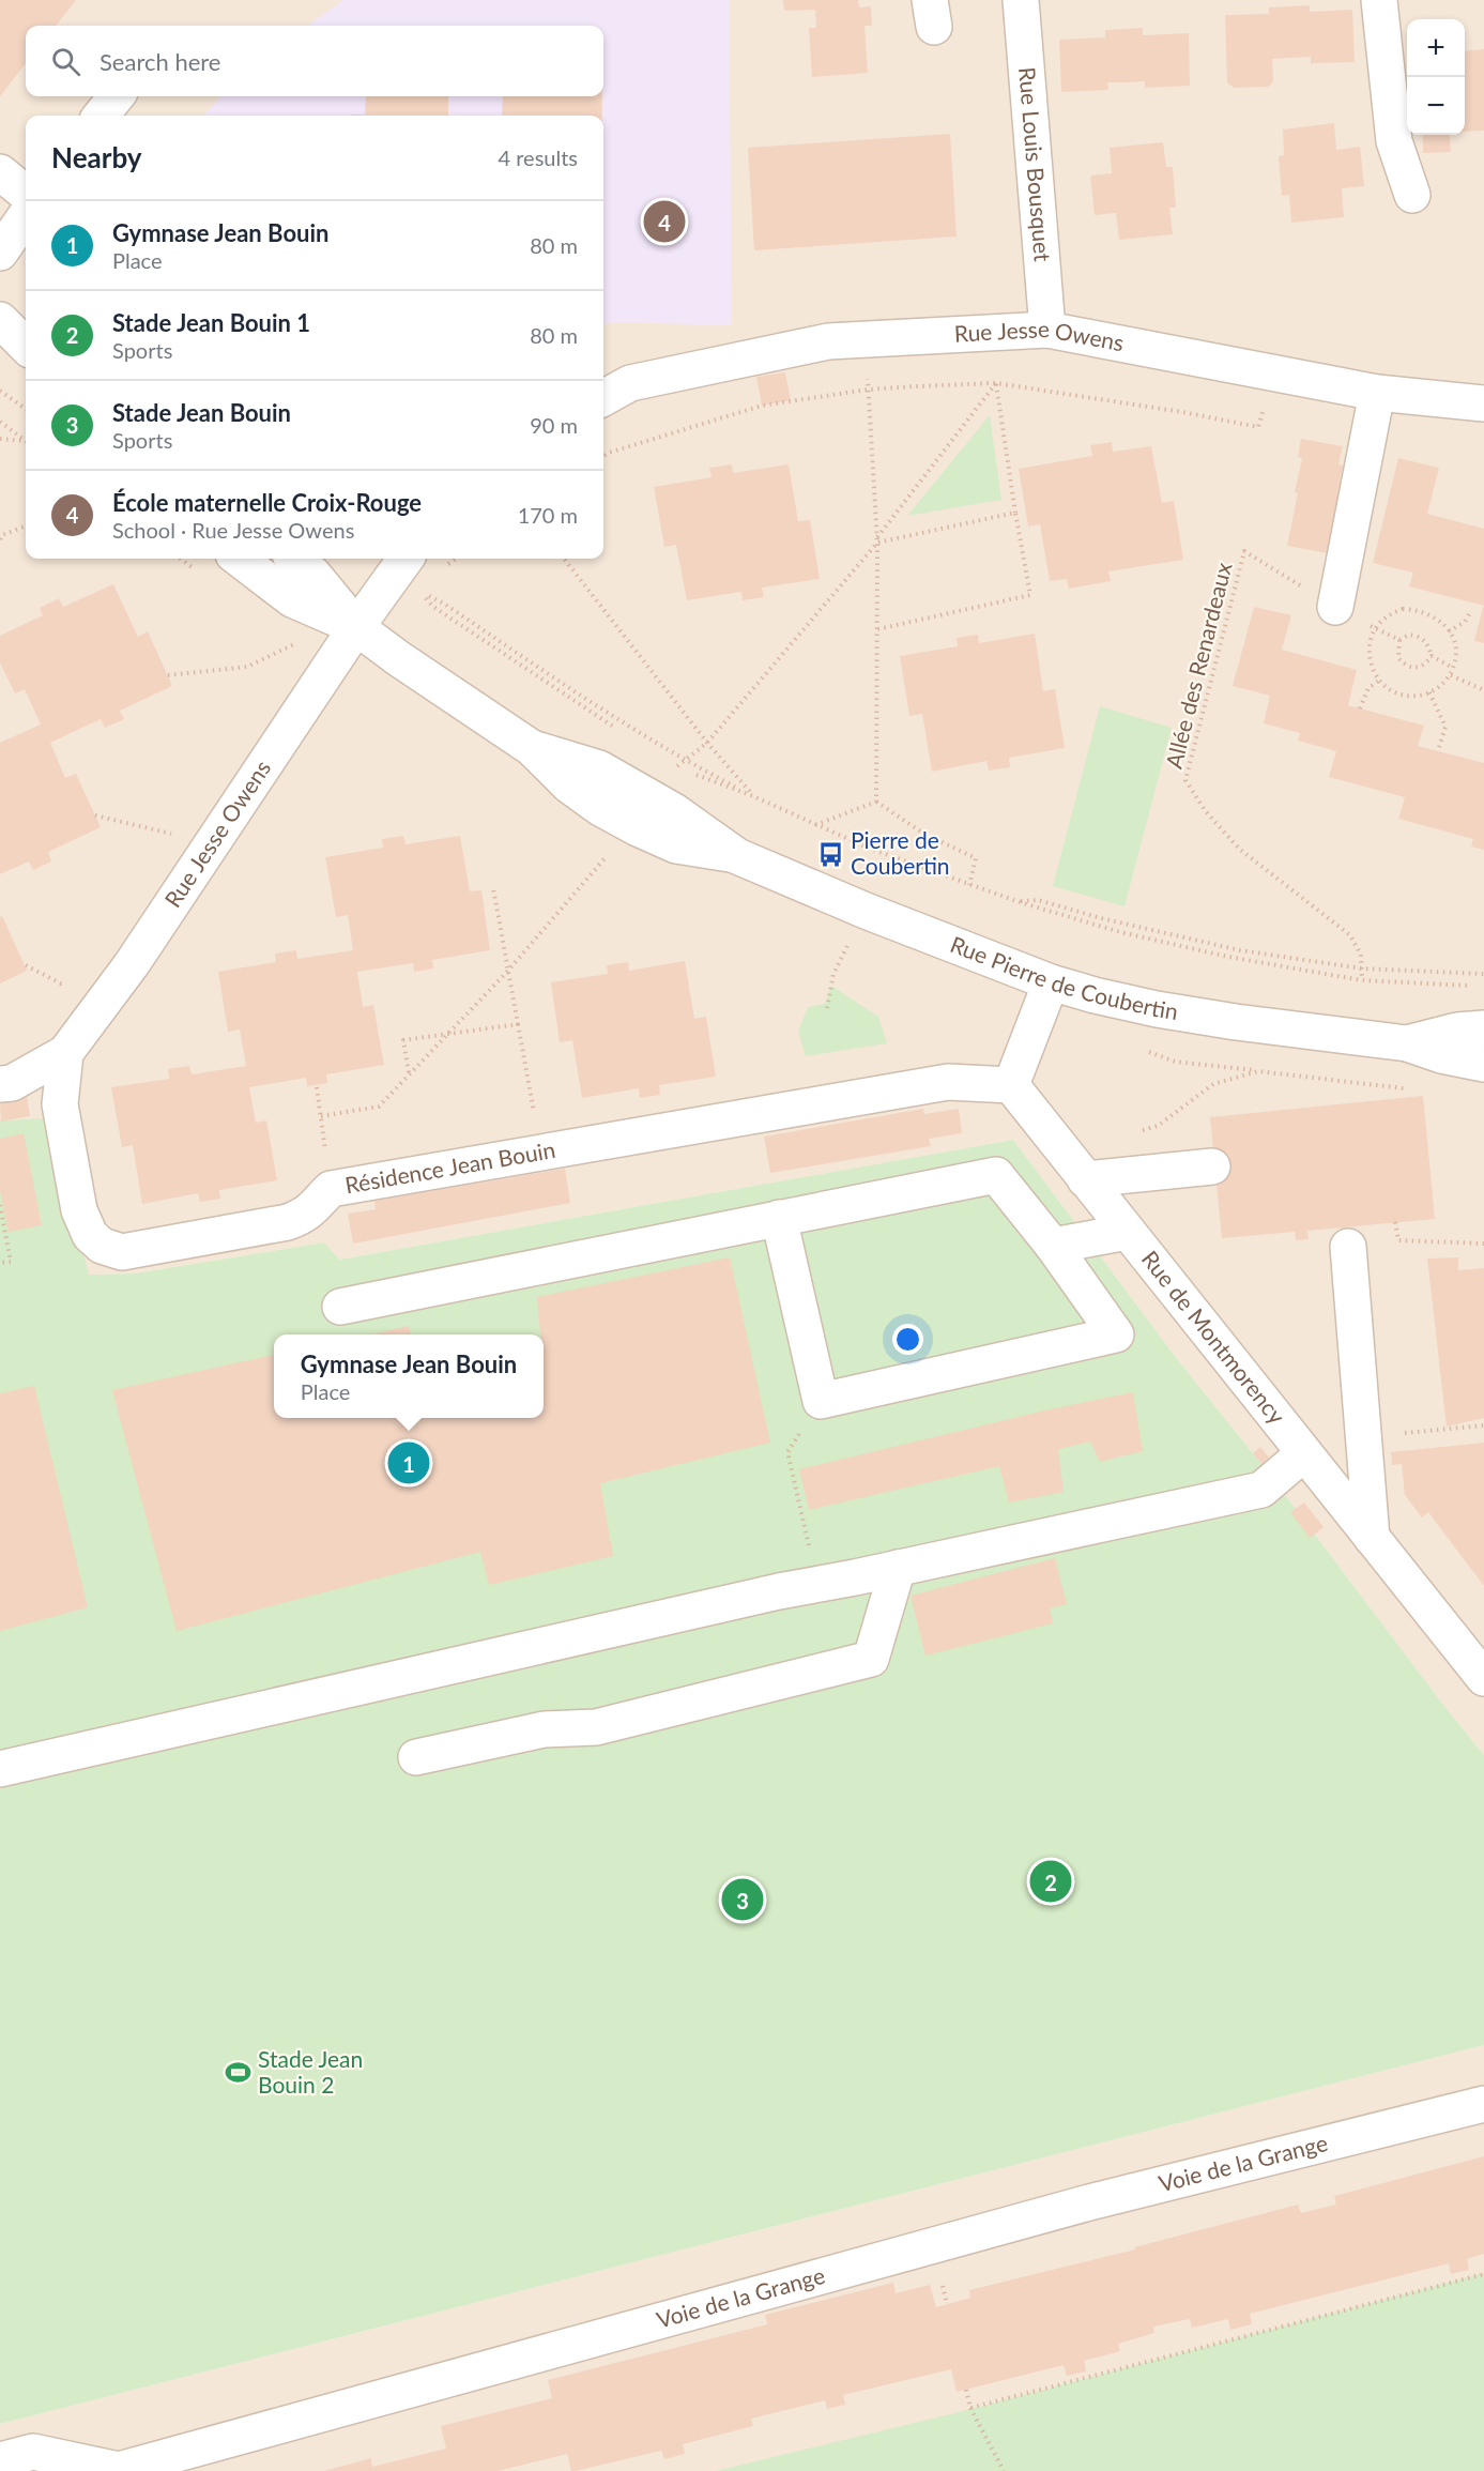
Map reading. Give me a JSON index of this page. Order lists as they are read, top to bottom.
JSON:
{
  "streets": {
    "street": [
      "Rue Louis Bousquet",
      "Rue Jesse Owens",
      "Rue Pierre de Coubertin",
      "Résidence Jean Bouin",
      "Rue de Montmorency",
      "Voie de la Grange"
    ],
    "path": ["Allée des Renardeaux"]
  },
  "crossings": [
    ["Rue Louis Bousquet", "Rue Jesse Owens"],
    ["Rue Jesse Owens", "Rue Pierre de Coubertin"],
    ["Rue Jesse Owens", "Résidence Jean Bouin"],
    ["Résidence Jean Bouin", "Rue de Montmorency"]
  ],
  "places": {
    "bus stop": ["Pierre de Coubertin"],
    "sports": ["Stade Jean Bouin 2"]
  },
  "page": {
    "map_buttons": ["+", "−"],
    "search": "Search here",
    "heading": ["Nearby", "4 results"],
    "pins": [
      "4",
      "1",
      "2",
      "3"
    ],
    "list": [
      {
        "mark": "1",
        "name": "Gymnase Jean Bouin",
        "note": "Place",
        "value": "80 m"
      },
      {
        "mark": "2",
        "name": "Stade Jean Bouin 1",
        "note": "Sports",
        "value": "80 m"
      },
      {
        "mark": "3",
        "name": "Stade Jean Bouin",
        "note": "Sports",
        "value": "90 m"
      },
      {
        "mark": "4",
        "name": "École maternelle Croix-Rouge",
        "note": "School · Rue Jesse Owens",
        "value": "170 m"
      }
    ],
    "popup": ["Gymnase Jean Bouin", "Place"]
  }
}
